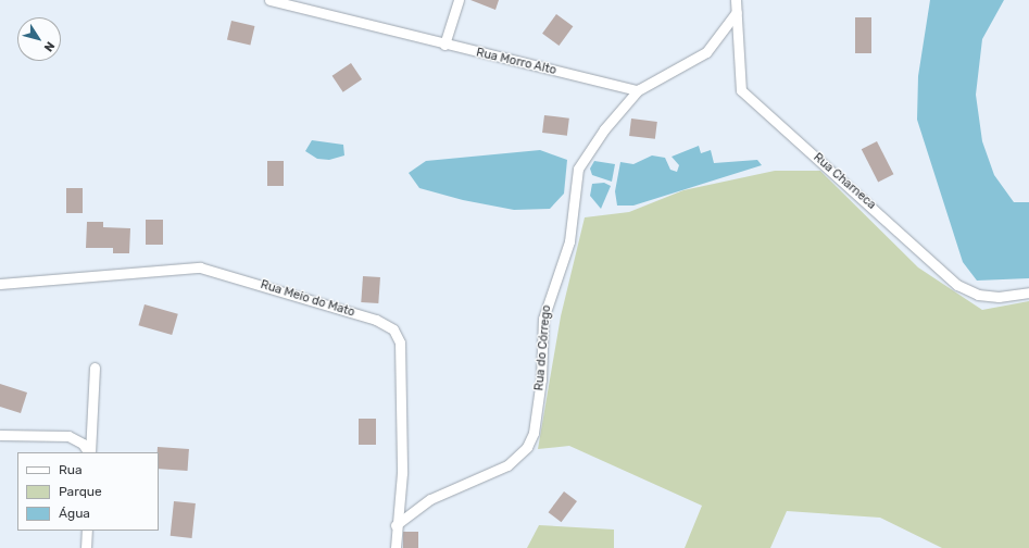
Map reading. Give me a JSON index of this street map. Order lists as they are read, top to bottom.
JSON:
{
  "streets": {
    "street": [
      "Rua Morro Alto",
      "Rua Charneca",
      "Rua Meio do Mato",
      "Rua do Córrego"
    ]
  },
  "crossings": [
    ["Rua Morro Alto", "Rua do Córrego"],
    ["Rua Meio do Mato", "Rua do Córrego"]
  ],
  "legend": ["Rua", "Parque", "Água"],
  "north": "bottom right"
}
